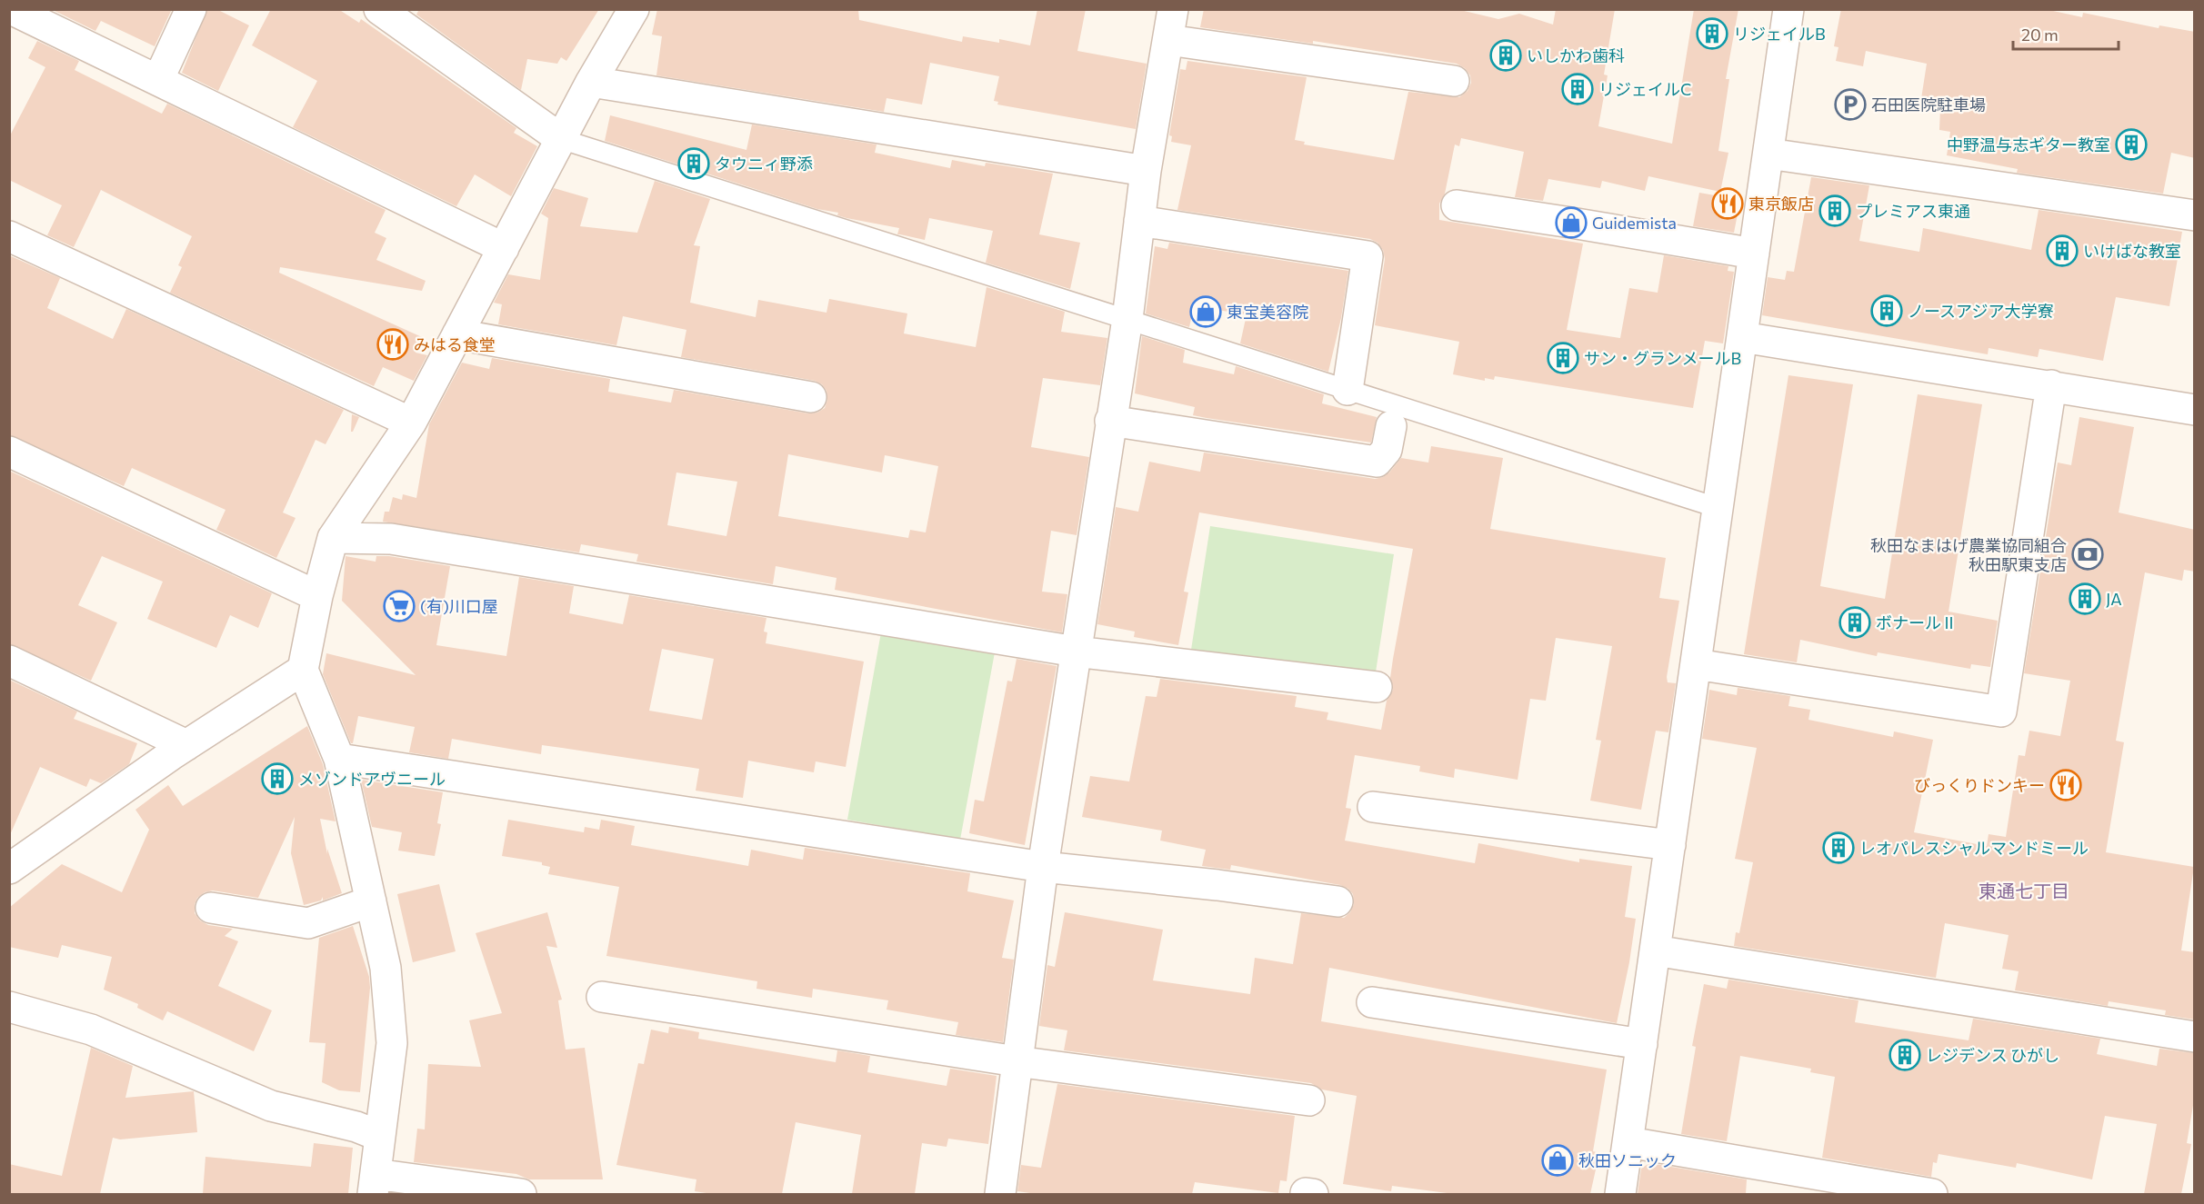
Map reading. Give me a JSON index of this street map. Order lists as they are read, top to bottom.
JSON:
{
  "districts": ["東通七丁目"],
  "places": {
    "building": [
      "リジェイルB",
      "いしかわ歯科",
      "リジェイルC",
      "中野温与志ギター教室",
      "タウニィ野添",
      "プレミアス東通",
      "いけばな教室",
      "ノースアジア大学寮",
      "サン・グランメールB",
      "JA",
      "ボナール II",
      "メゾンドアヴニール",
      "レオパレスシャルマンドミール",
      "レジデンス ひがし"
    ],
    "parking": ["石田医院駐車場"],
    "restaurant": ["東京飯店", "みはる食堂", "びっくりドンキー"],
    "shop": ["Guidemista", "東宝美容院", "秋田ソニック"],
    "bank": ["秋田なまはげ農業協同組合 秋田駅東支店"],
    "supermarket": ["(有)川口屋"]
  },
  "scale_bar": "20 m"
}
